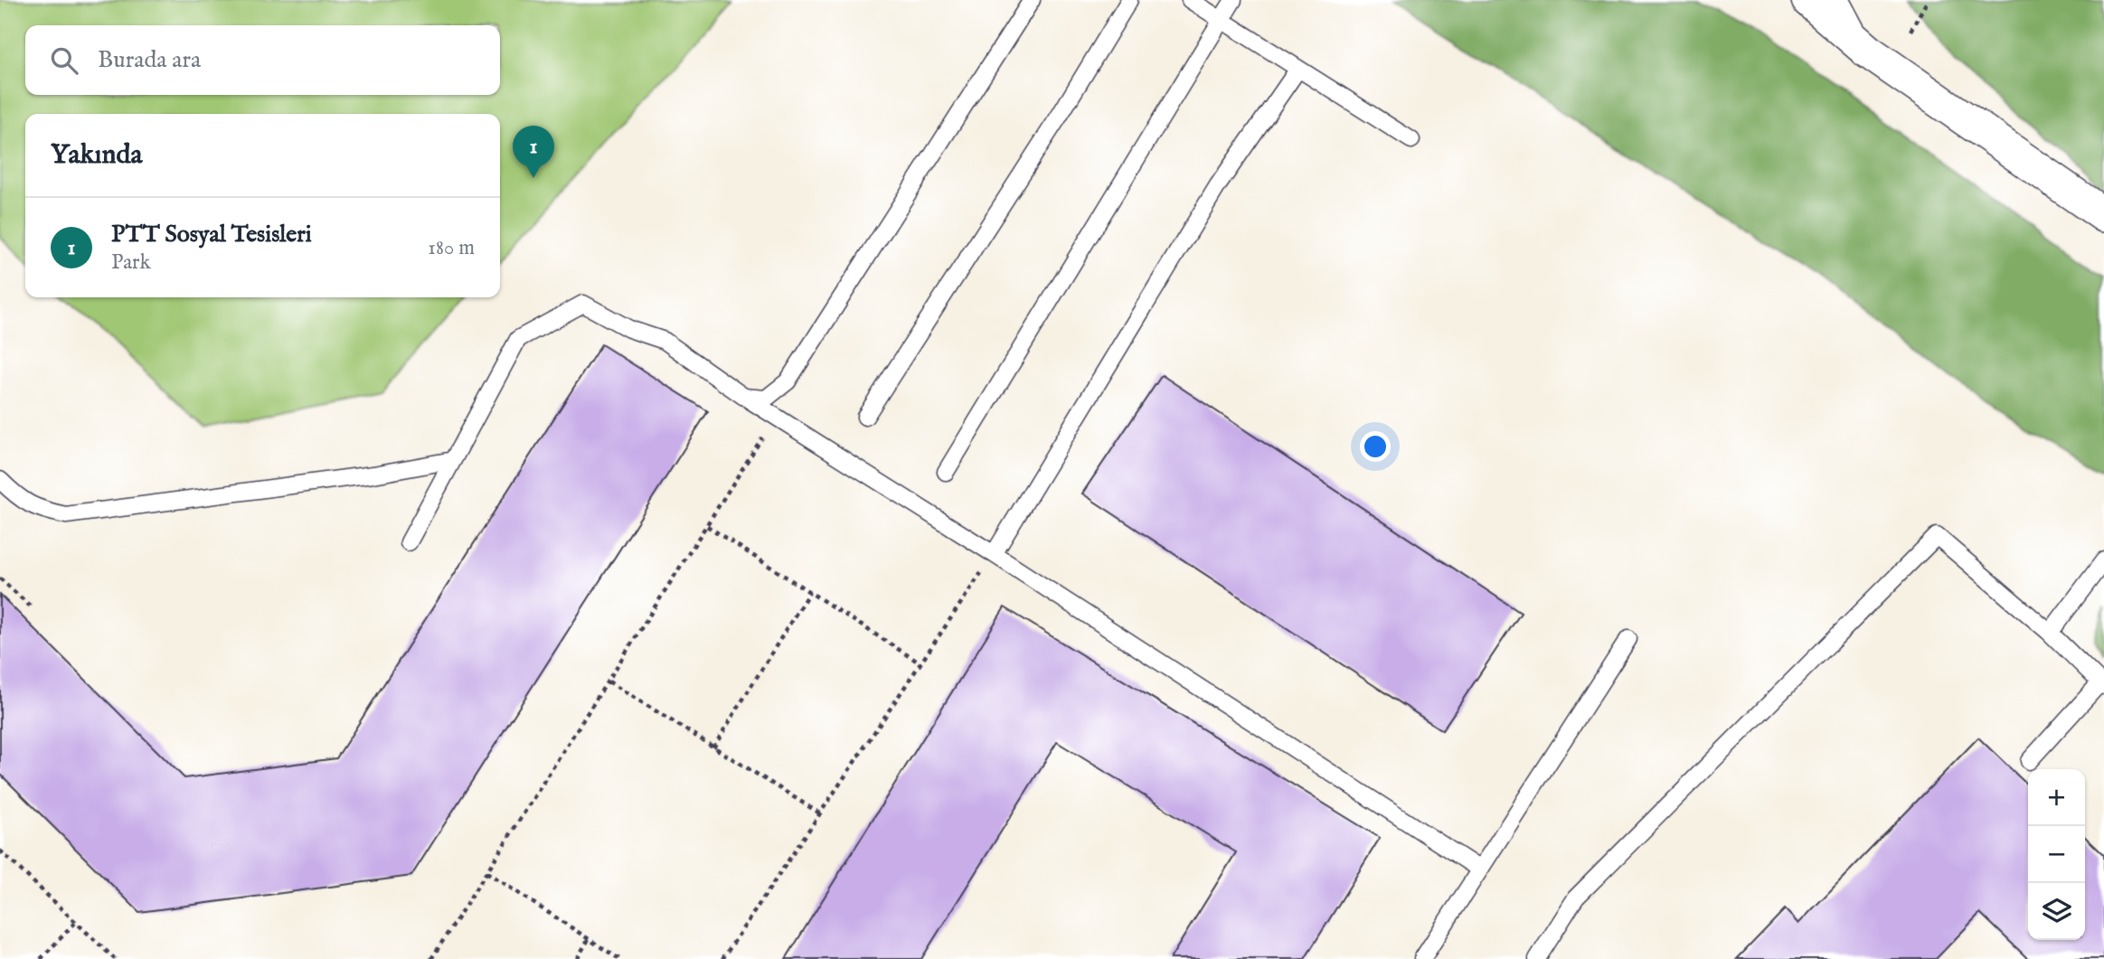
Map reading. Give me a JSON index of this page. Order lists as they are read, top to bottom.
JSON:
{
  "page": {
    "search": "Burada ara",
    "heading": "Yakında",
    "pins": "1",
    "list": [
      {
        "mark": "1",
        "name": "PTT Sosyal Tesisleri",
        "note": "Park",
        "value": "180 m"
      }
    ],
    "map_buttons": ["+", "−"]
  }
}
